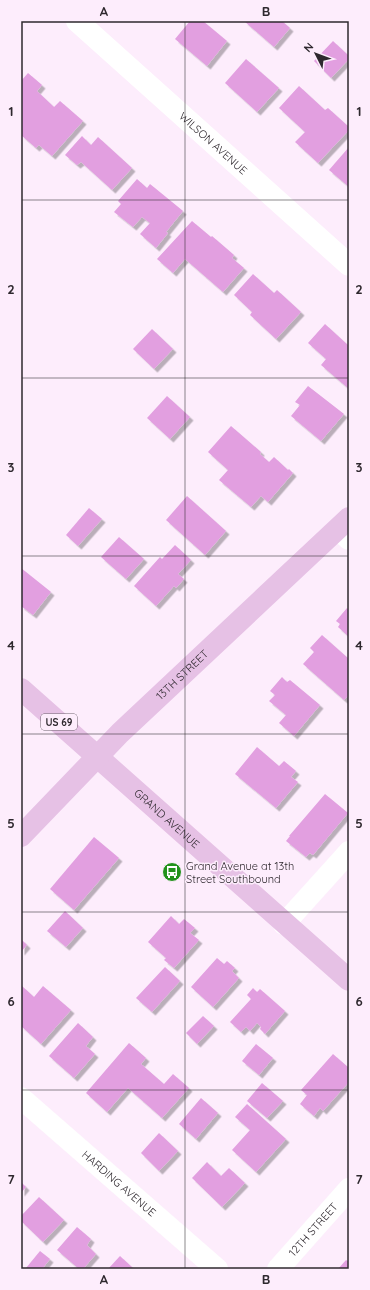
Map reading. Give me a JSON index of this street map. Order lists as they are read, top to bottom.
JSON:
{
  "streets": {
    "main road": ["13TH STREET", "US 69", "GRAND AVENUE"],
    "street": ["WILSON AVENUE", "HARDING AVENUE", "12TH STREET"]
  },
  "crossings": [
    ["13TH STREET", "GRAND AVENUE"]
  ],
  "places": {
    "bus stop": ["Grand Avenue at 13th Street Southbound"]
  },
  "north": "top left",
  "grid": {
    "columns": ["A", "B"],
    "rows": [
      "1",
      "2",
      "3",
      "4",
      "5",
      "6",
      "7"
    ]
  }
}
